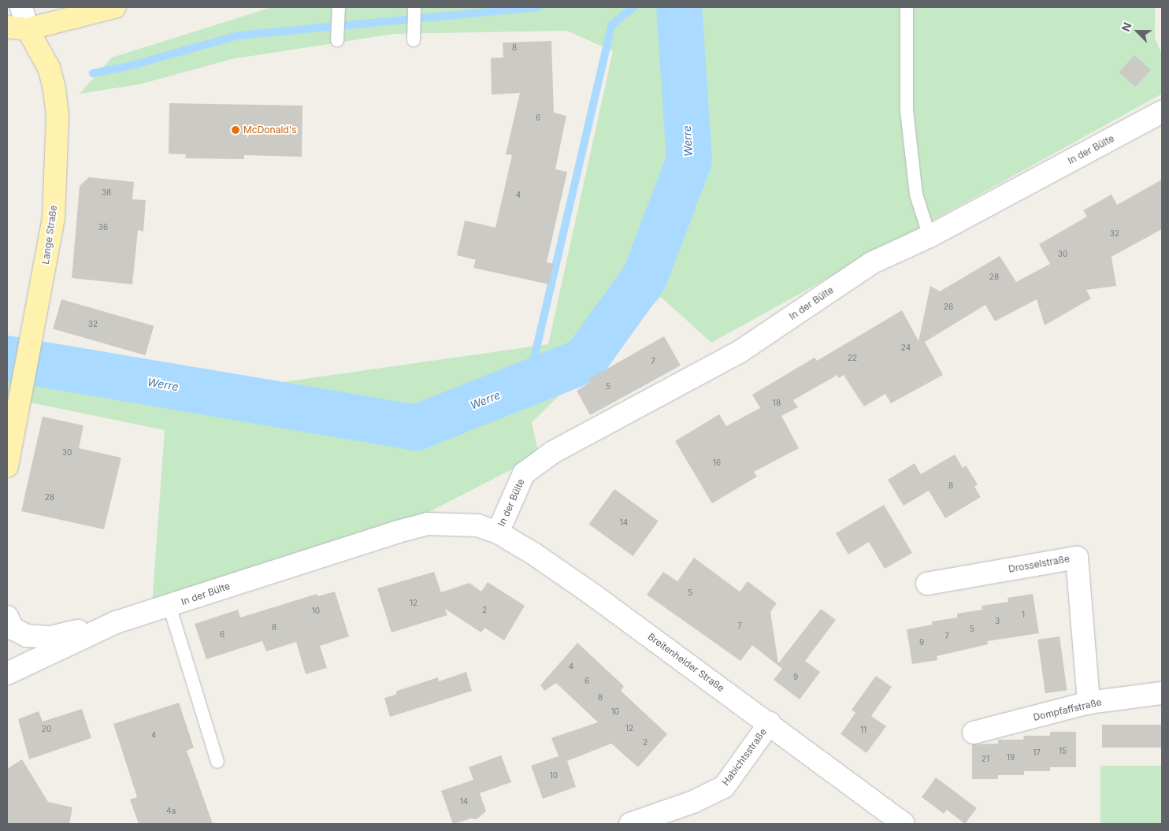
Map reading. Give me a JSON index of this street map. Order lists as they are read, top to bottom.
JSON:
{
  "streets": {
    "main road": ["Lange Straße"],
    "street": [
      "In der Bülte",
      "Drosselstraße",
      "Breitenheider Straße",
      "Dompfaffstraße",
      "Habichtsstraße"
    ]
  },
  "crossings": [
    ["In der Bülte", "Breitenheider Straße"],
    ["Drosselstraße", "Dompfaffstraße"],
    ["Breitenheider Straße", "Habichtsstraße"]
  ],
  "water": ["Werre"],
  "places": ["McDonald's"],
  "house_numbers": [
    "8",
    "6",
    "38",
    "4",
    "36",
    "32",
    "30",
    "28",
    "26",
    "32",
    "24",
    "22",
    "7",
    "5",
    "18",
    "30",
    "16",
    "8",
    "28",
    "14",
    "5",
    "12",
    "2",
    "10",
    "1",
    "3",
    "7",
    "8",
    "5",
    "6",
    "7",
    "9",
    "4",
    "9",
    "6",
    "8",
    "10",
    "12",
    "20",
    "11",
    "4",
    "2",
    "15",
    "17",
    "19",
    "21",
    "10",
    "14",
    "4a"
  ],
  "north": "top left"
}
